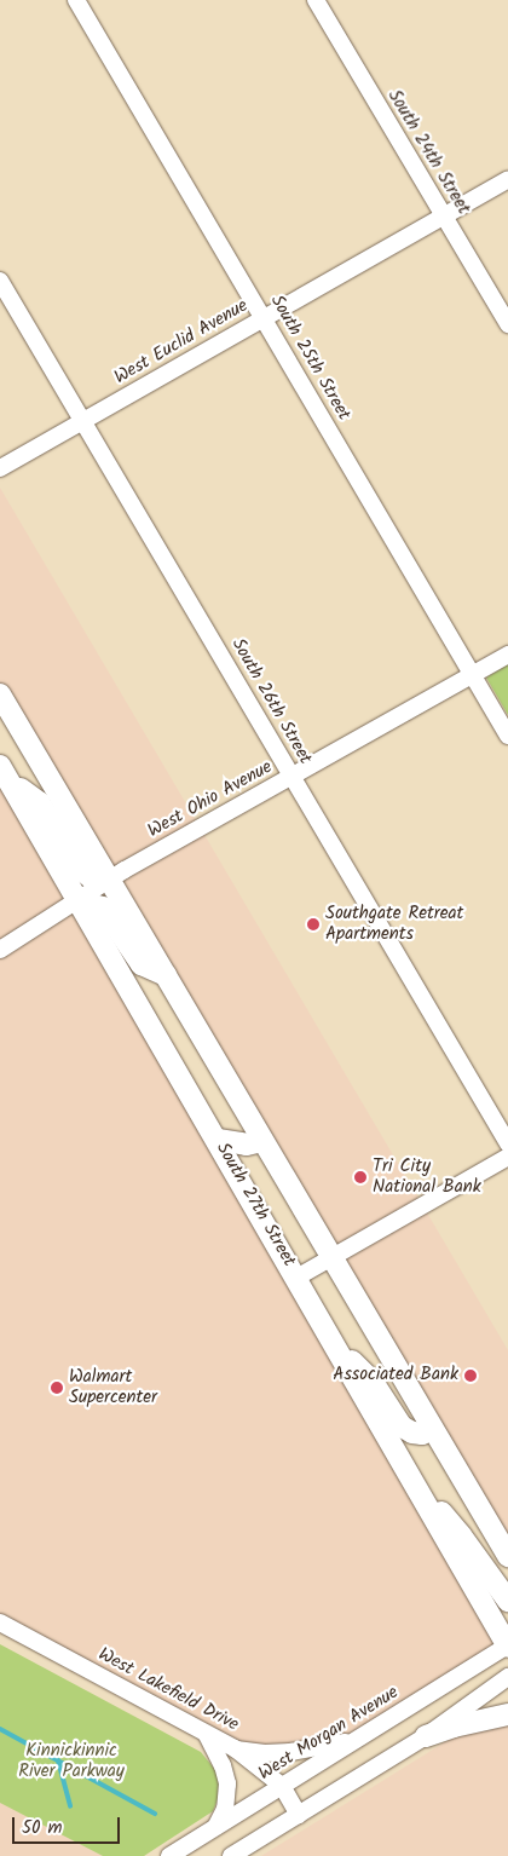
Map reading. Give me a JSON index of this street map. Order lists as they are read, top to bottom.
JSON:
{
  "streets": {
    "main road": ["South 27th Street"],
    "street": [
      "South 24th Street",
      "West Euclid Avenue",
      "South 25th Street",
      "South 26th Street",
      "West Ohio Avenue",
      "West Lakefield Drive",
      "West Morgan Avenue"
    ]
  },
  "crossings": [
    ["South 24th Street", "West Euclid Avenue"],
    ["West Euclid Avenue", "South 25th Street"],
    ["West Euclid Avenue", "South 26th Street"],
    ["South 25th Street", "West Ohio Avenue"],
    ["South 26th Street", "West Ohio Avenue"],
    ["West Ohio Avenue", "South 27th Street"],
    ["South 27th Street", "West Morgan Avenue"],
    ["West Lakefield Drive", "West Morgan Avenue"]
  ],
  "parks": ["Kinnickinnic River Parkway"],
  "places": [
    "Southgate Retreat Apartments",
    "Tri City National Bank",
    "Associated Bank",
    "Walmart Supercenter"
  ],
  "scale_bar": "50 m"
}
